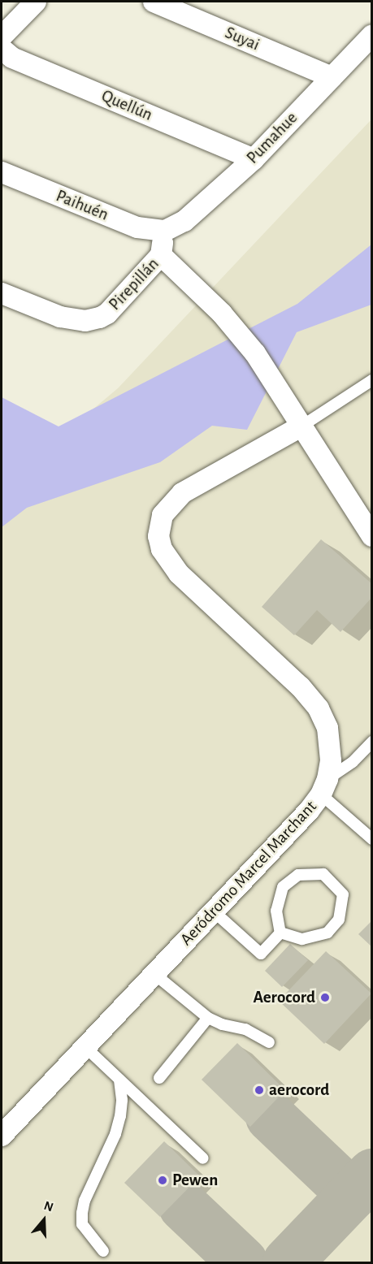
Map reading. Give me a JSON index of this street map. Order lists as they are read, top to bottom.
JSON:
{
  "streets": {
    "street": [
      "Suyai",
      "Quellún",
      "Pumahue",
      "Paihuén",
      "Pirepillán",
      "Aeródromo Marcel Marchant"
    ]
  },
  "crossings": [
    ["Suyai", "Pumahue"],
    ["Quellún", "Pumahue"],
    ["Pumahue", "Paihuén"],
    ["Pumahue", "Pirepillán"],
    ["Paihuén", "Pirepillán"]
  ],
  "places": ["Aerocord", "aerocord", "Pewen"],
  "north": "top"
}
